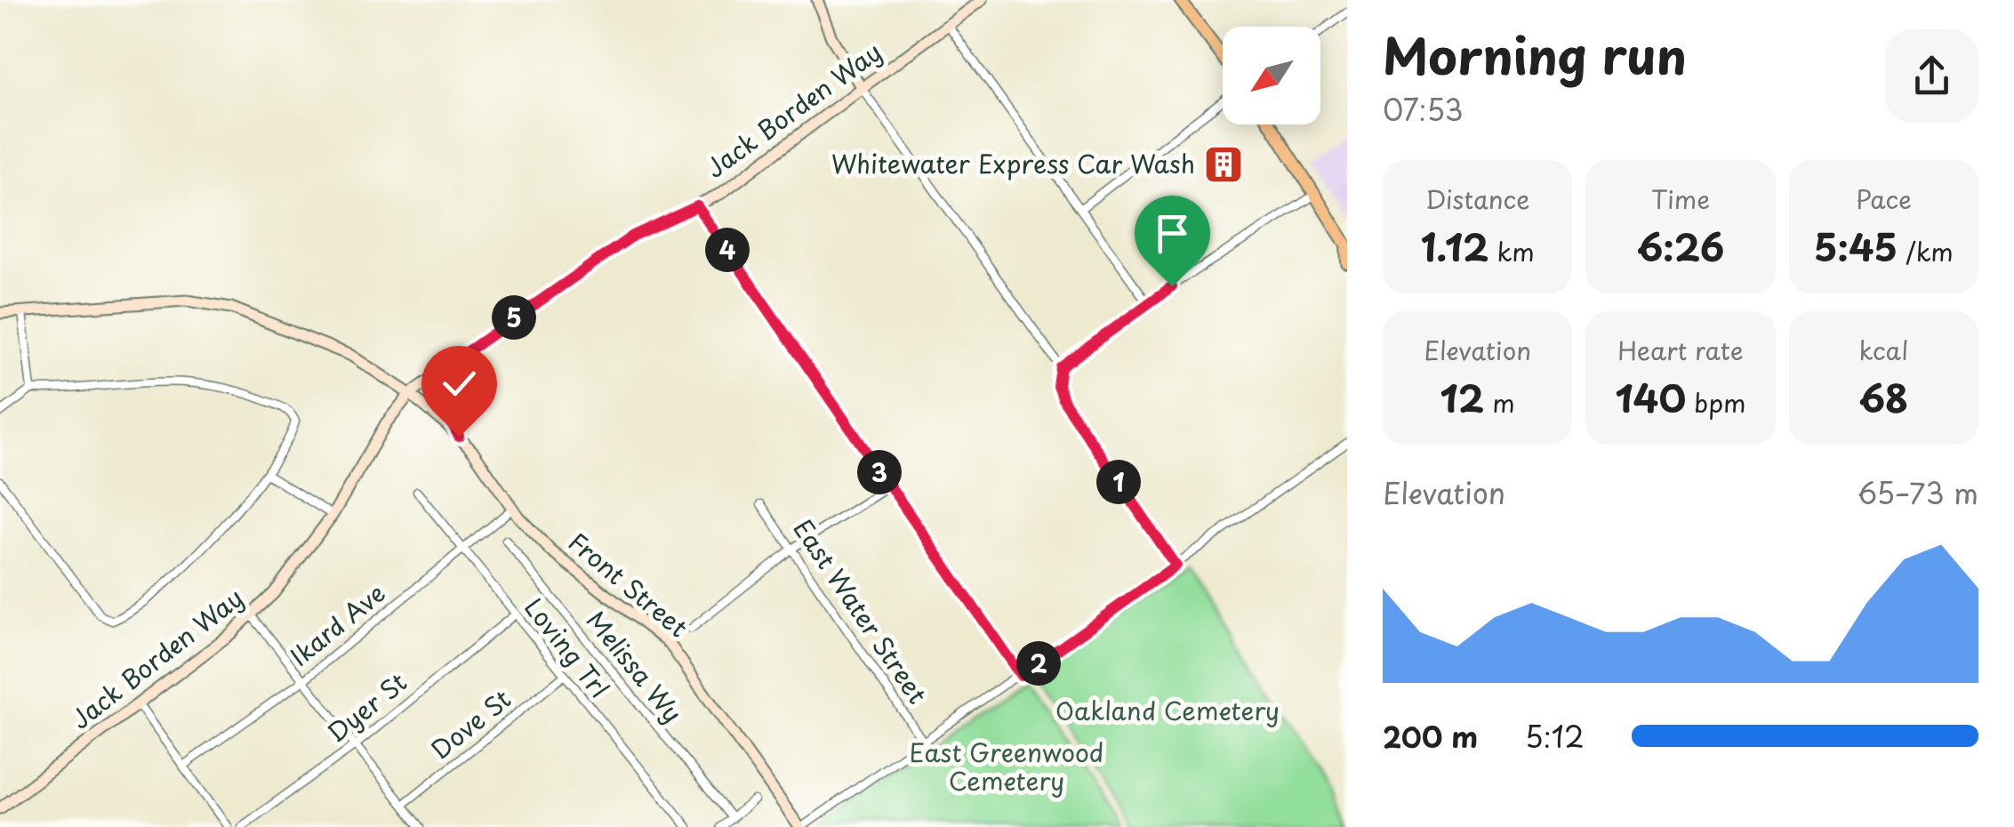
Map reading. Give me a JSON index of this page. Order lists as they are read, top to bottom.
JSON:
{
  "streets": {
    "street": [
      "Jack Borden Way",
      "Front Street",
      "East Water Street",
      "Ikard Ave",
      "Loving Trl",
      "Melissa Wy",
      "Dyer St",
      "Dove St"
    ]
  },
  "crossings": [
    ["Jack Borden Way", "Front Street"],
    ["Front Street", "Ikard Ave"],
    ["Ikard Ave", "Loving Trl"],
    ["Loving Trl", "Dyer St"],
    ["Loving Trl", "Dove St"]
  ],
  "parks": ["Oakland Cemetery", "East Greenwood Cemetery"],
  "places": {
    "building": ["Whitewater Express Car Wash"]
  },
  "north": "bottom left",
  "page": {
    "heading": ["Morning run", "07:53"],
    "stats": [
      ["Distance", "1.12 km"],
      ["Time", "6:26"],
      ["Pace", "5:45 /km"],
      ["Elevation", "12 m"],
      ["Heart rate", "140 bpm"],
      ["kcal", "68"]
    ],
    "pins": [
      "4",
      "5",
      "3",
      "1",
      "2"
    ],
    "chart": ["Elevation", "65–73 m"],
    "list": [
      {
        "name": "200 m",
        "note": "5:12"
      }
    ]
  }
}
